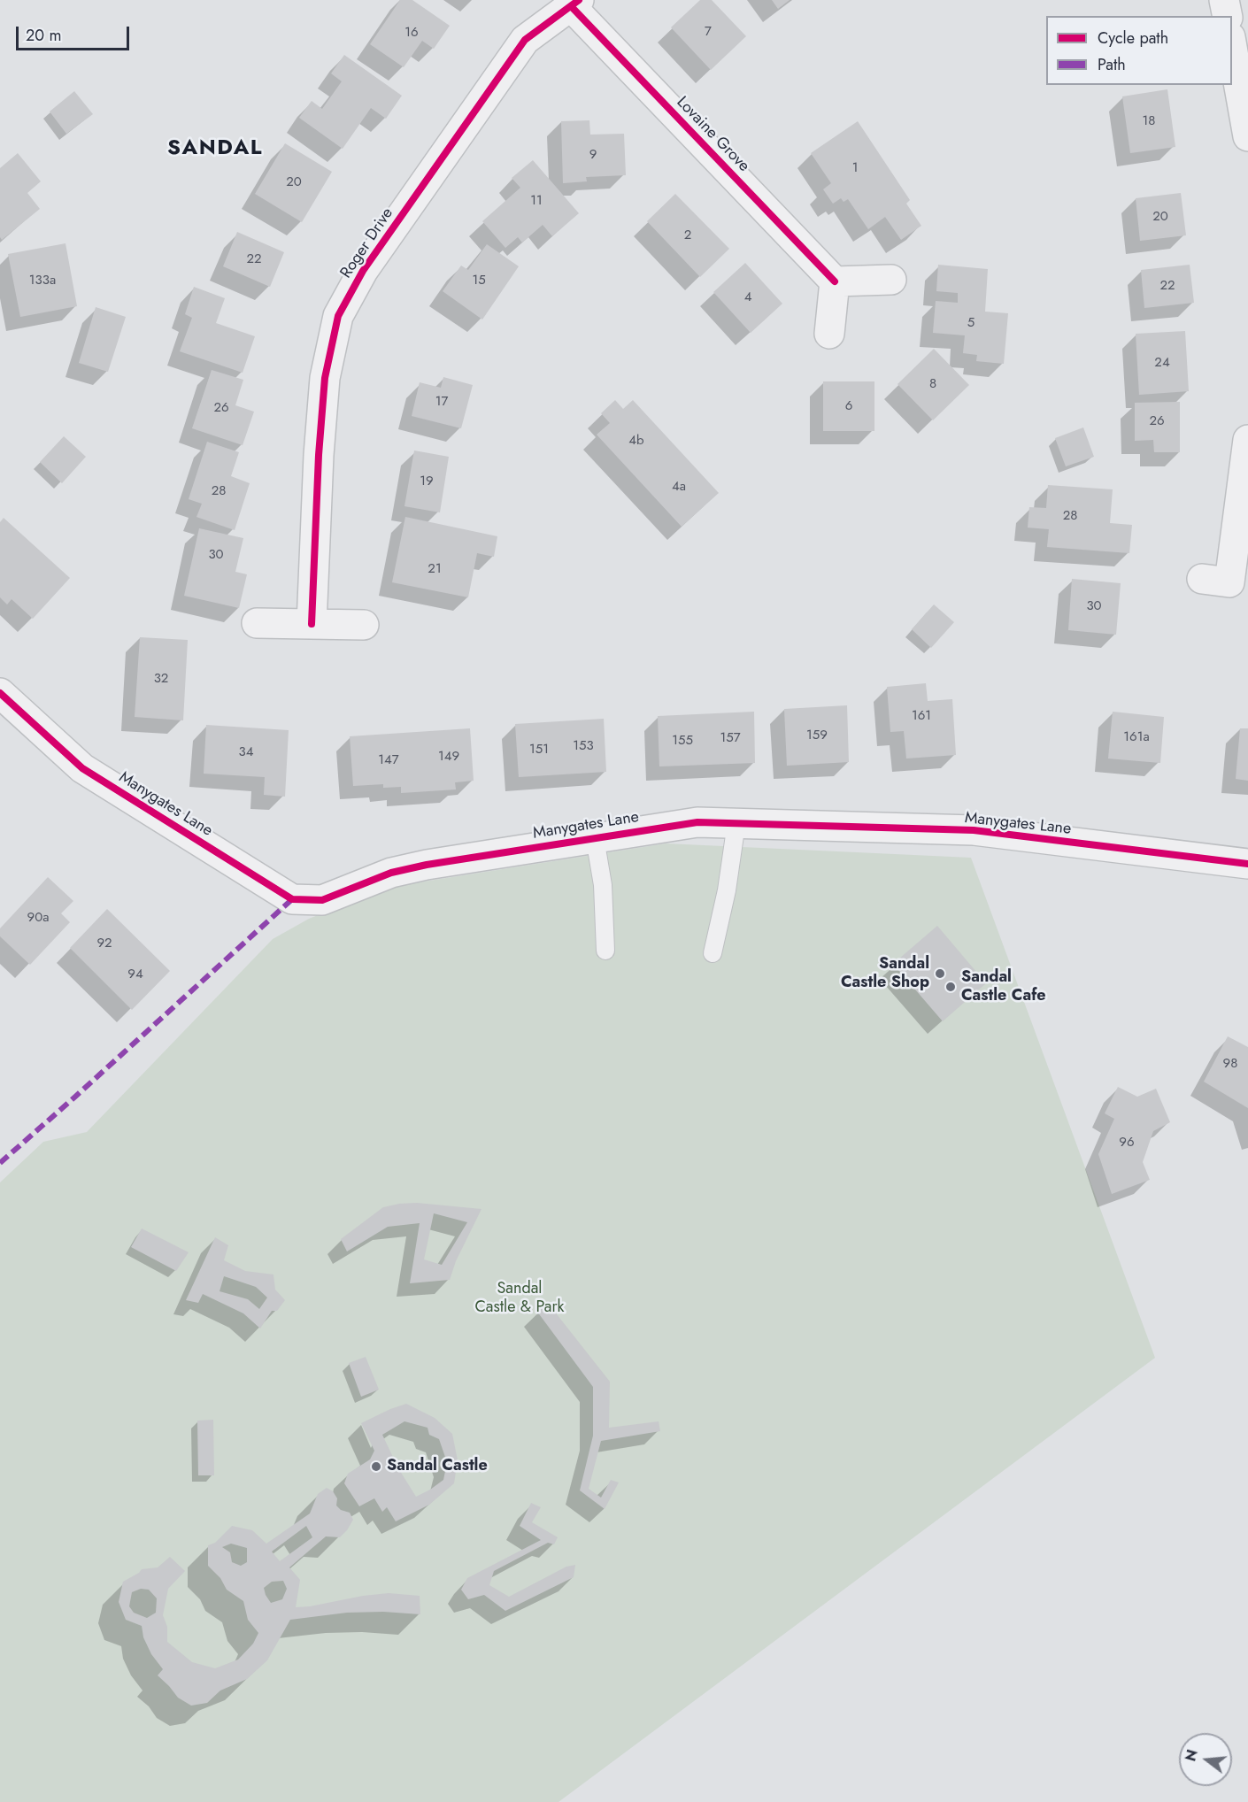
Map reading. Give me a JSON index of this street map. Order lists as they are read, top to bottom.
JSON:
{
  "streets": {
    "street": ["Lovaine Grove", "Roger Drive", "Manygates Lane"]
  },
  "crossings": [
    ["Lovaine Grove", "Roger Drive"]
  ],
  "districts": ["SANDAL"],
  "parks": ["Sandal Castle & Park"],
  "places": ["Sandal Castle Shop", "Sandal Castle Cafe", "Sandal Castle"],
  "house_numbers": [
    "7",
    "16",
    "18",
    "9",
    "1",
    "20",
    "11",
    "20",
    "2",
    "22",
    "133a",
    "15",
    "22",
    "4",
    "5",
    "24",
    "8",
    "17",
    "6",
    "26",
    "26",
    "4b",
    "19",
    "4a",
    "28",
    "28",
    "30",
    "21",
    "30",
    "32",
    "161",
    "159",
    "161a",
    "157",
    "155",
    "153",
    "151",
    "34",
    "149",
    "147",
    "90a",
    "92",
    "94",
    "98",
    "96"
  ],
  "legend": ["Cycle path", "Path"],
  "scale_bar": "20 m",
  "north": "left"
}
